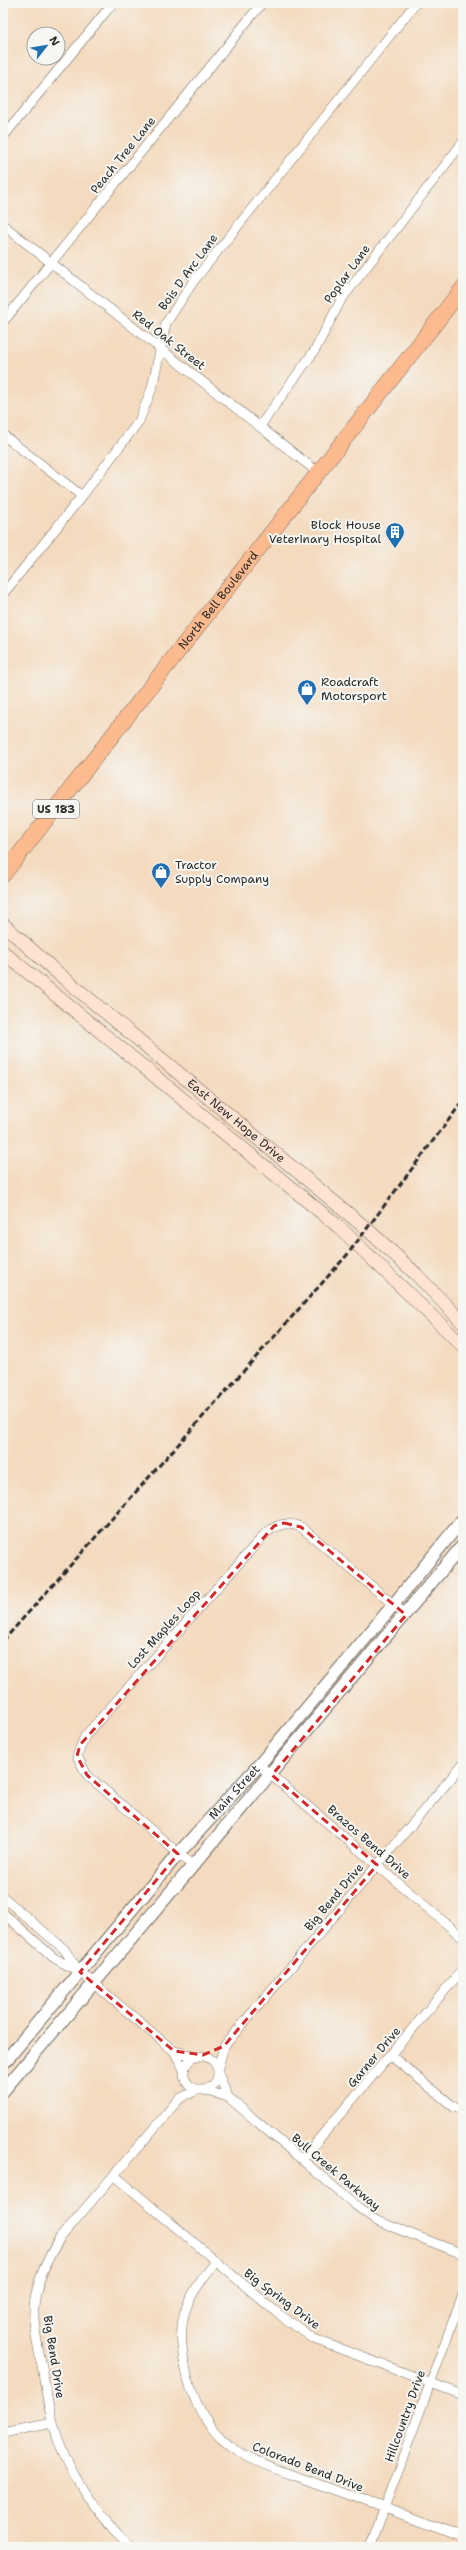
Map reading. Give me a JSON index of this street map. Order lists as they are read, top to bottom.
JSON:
{
  "streets": {
    "main road": ["North Bell Boulevard", "US 183", "East New Hope Drive"],
    "street": [
      "Peach Tree Lane",
      "Bois D Arc Lane",
      "Poplar Lane",
      "Red Oak Street",
      "Lost Maples Loop",
      "Main Street",
      "Brazos Bend Drive",
      "Big Bend Drive",
      "Garner Drive",
      "Bull Creek Parkway",
      "Big Spring Drive",
      "Hillcountry Drive",
      "Colorado Bend Drive"
    ]
  },
  "crossings": [
    ["Peach Tree Lane", "Red Oak Street"],
    ["Bois D Arc Lane", "Red Oak Street"],
    ["Poplar Lane", "Red Oak Street"],
    ["Red Oak Street", "North Bell Boulevard"],
    ["Lost Maples Loop", "Main Street"],
    ["Main Street", "Brazos Bend Drive"],
    ["Brazos Bend Drive", "Big Bend Drive"],
    ["Big Bend Drive", "Bull Creek Parkway"],
    ["Big Bend Drive", "Big Spring Drive"],
    ["Garner Drive", "Bull Creek Parkway"],
    ["Big Spring Drive", "Hillcountry Drive"],
    ["Big Spring Drive", "Colorado Bend Drive"],
    ["Hillcountry Drive", "Colorado Bend Drive"]
  ],
  "places": {
    "building": ["Block House Veterinary Hospital"],
    "shop": ["Roadcraft Motorsport", "Tractor Supply Company"]
  },
  "north": "top right"
}
